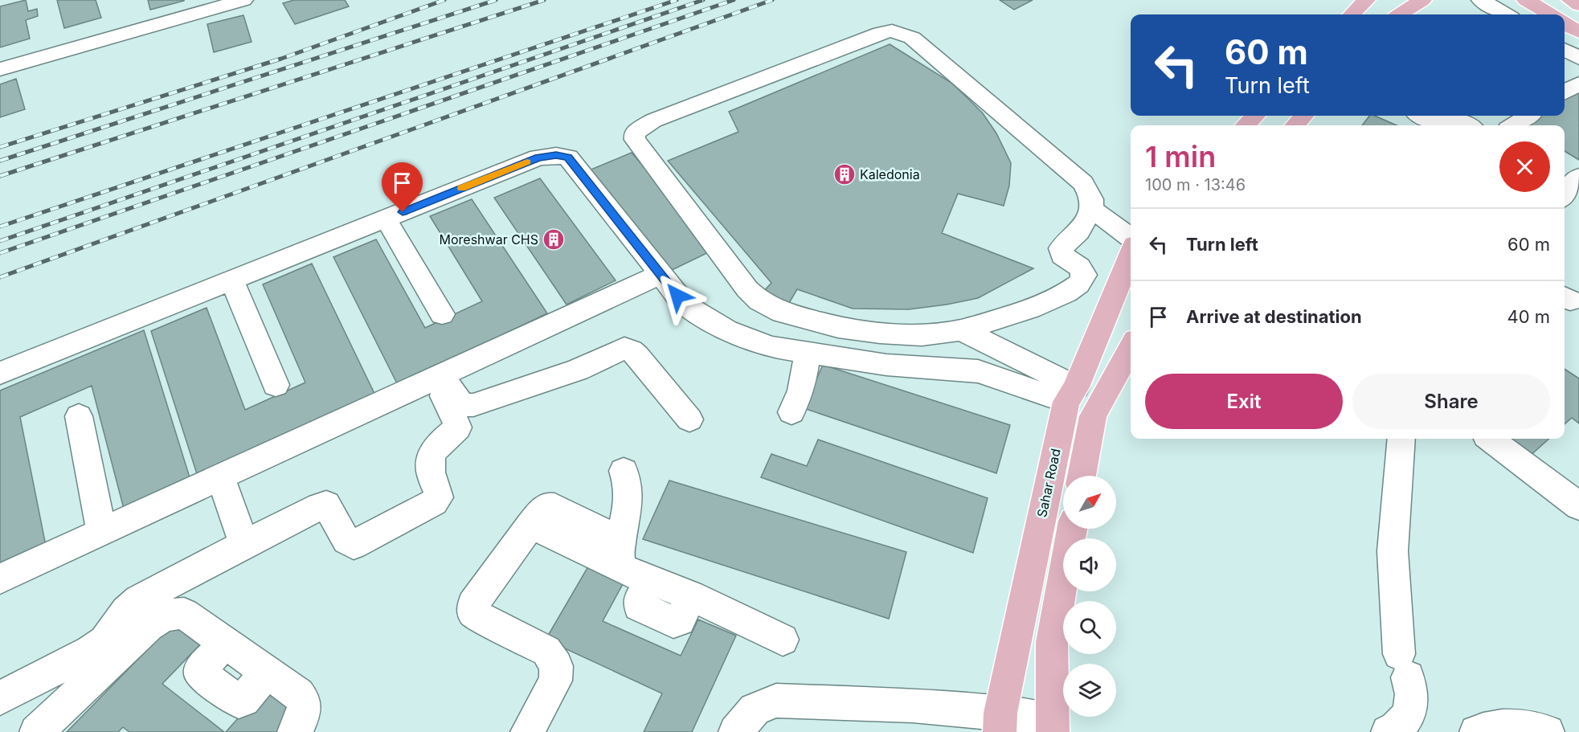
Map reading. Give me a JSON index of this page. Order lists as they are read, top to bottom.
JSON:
{
  "streets": {
    "main road": ["Sahar Road"]
  },
  "places": {
    "building": ["Kaledonia", "Moreshwar CHS"]
  },
  "north": "top right",
  "page": {
    "turn": ["60 m", "Turn left"],
    "heading": ["1 min", "100 m · 13:46"],
    "list": [
      {
        "name": "Turn left",
        "value": "60 m"
      },
      {
        "name": "Arrive at destination",
        "value": "40 m"
      }
    ],
    "buttons": ["Exit", "Share"]
  }
}
